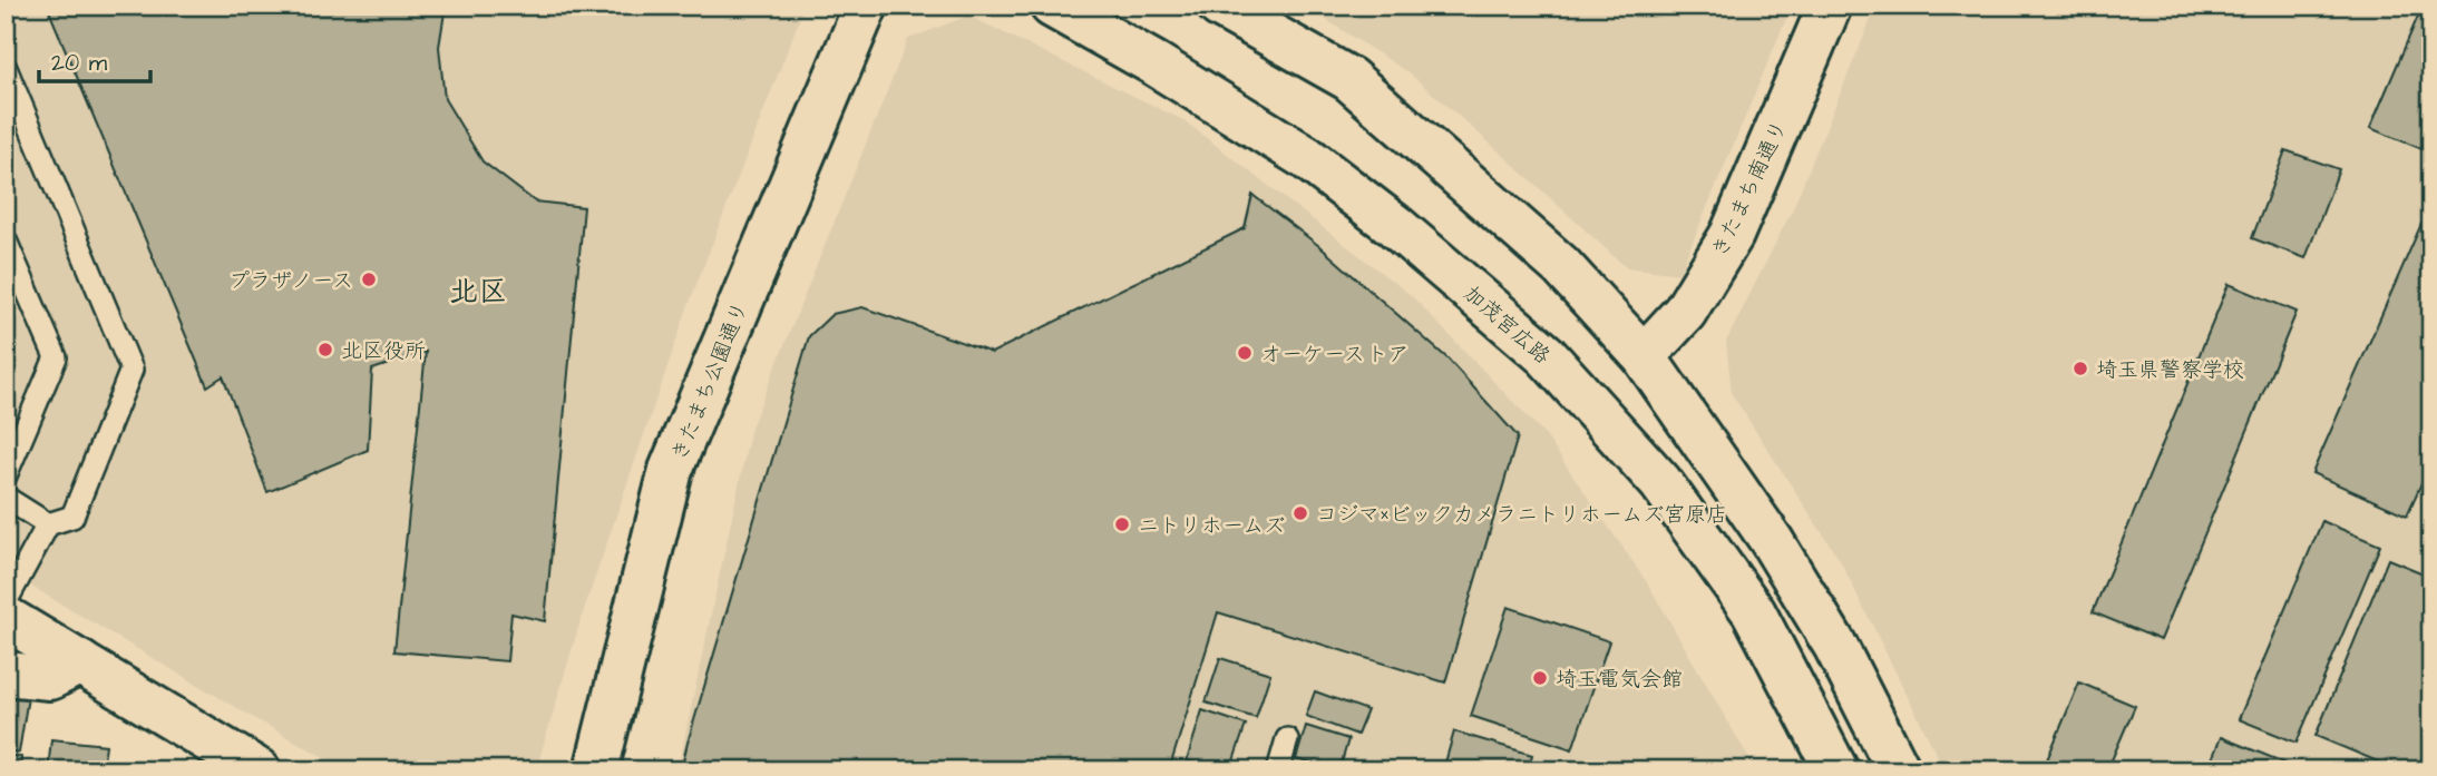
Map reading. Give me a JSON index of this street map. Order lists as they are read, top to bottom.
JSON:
{
  "streets": {
    "street": ["きたまち南通り", "加茂宮広路", "きたまち公園通り"]
  },
  "districts": ["北区"],
  "places": [
    "プラザノース",
    "北区役所",
    "オーケーストア",
    "埼玉県警察学校",
    "コジマ×ビックカメラニトリホームズ宮原店",
    "ニトリホームズ",
    "埼玉電気会館"
  ],
  "scale_bar": "20 m"
}
